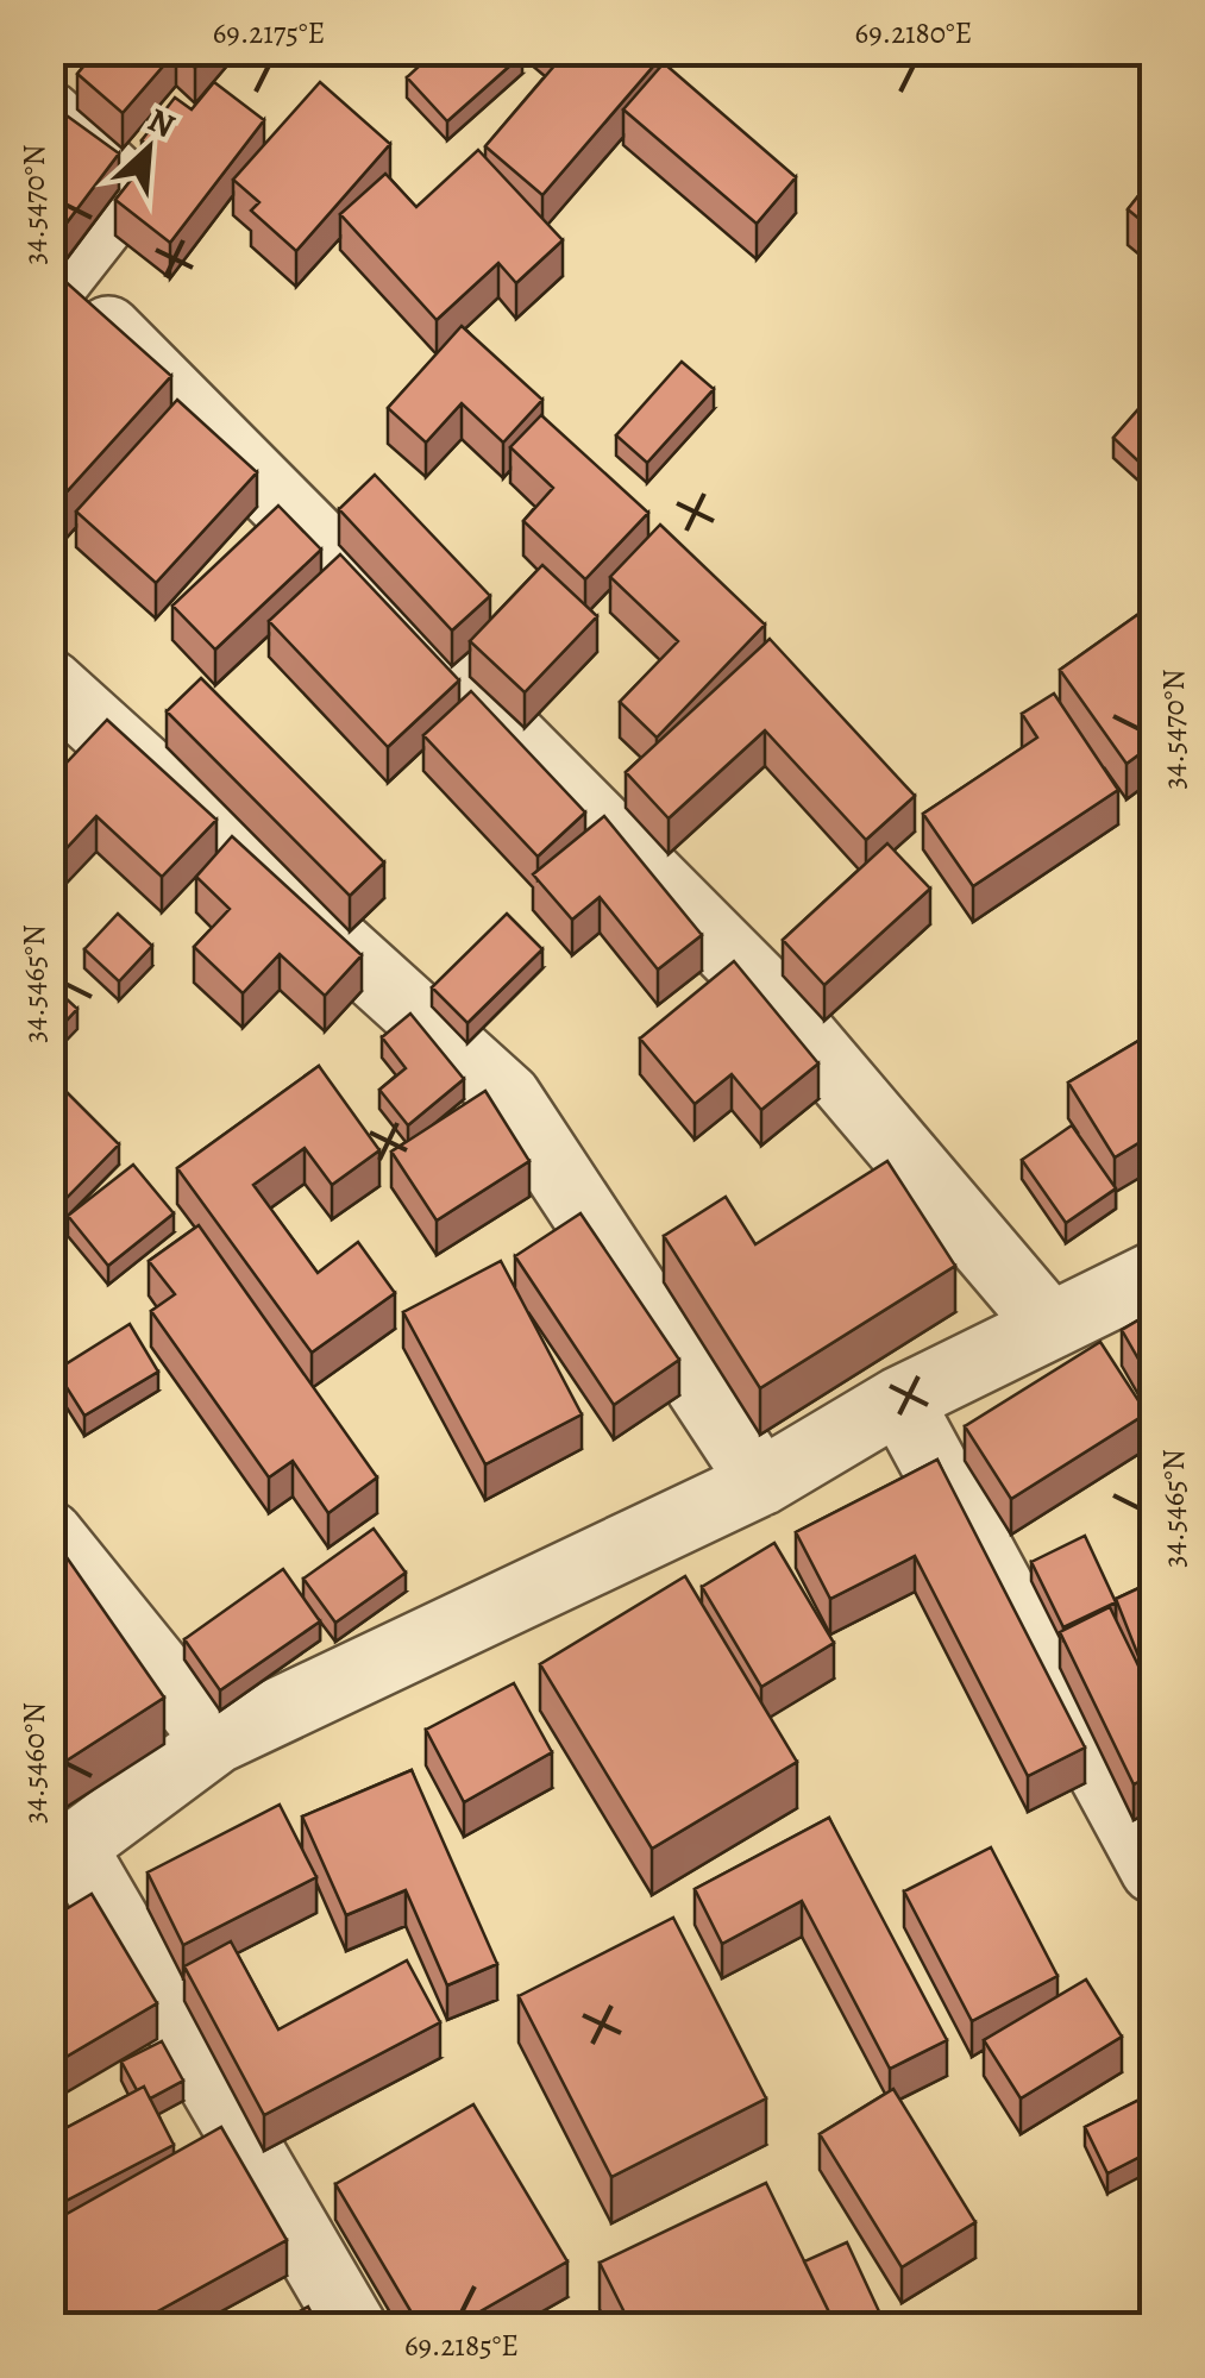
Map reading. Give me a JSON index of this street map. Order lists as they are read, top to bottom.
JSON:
{
  "north": "top right",
  "coordinates": [
    "69.2175°E",
    "69.2180°E",
    "34.5470°N",
    "34.5465°N",
    "34.5460°N",
    "69.2185°E"
  ]
}
